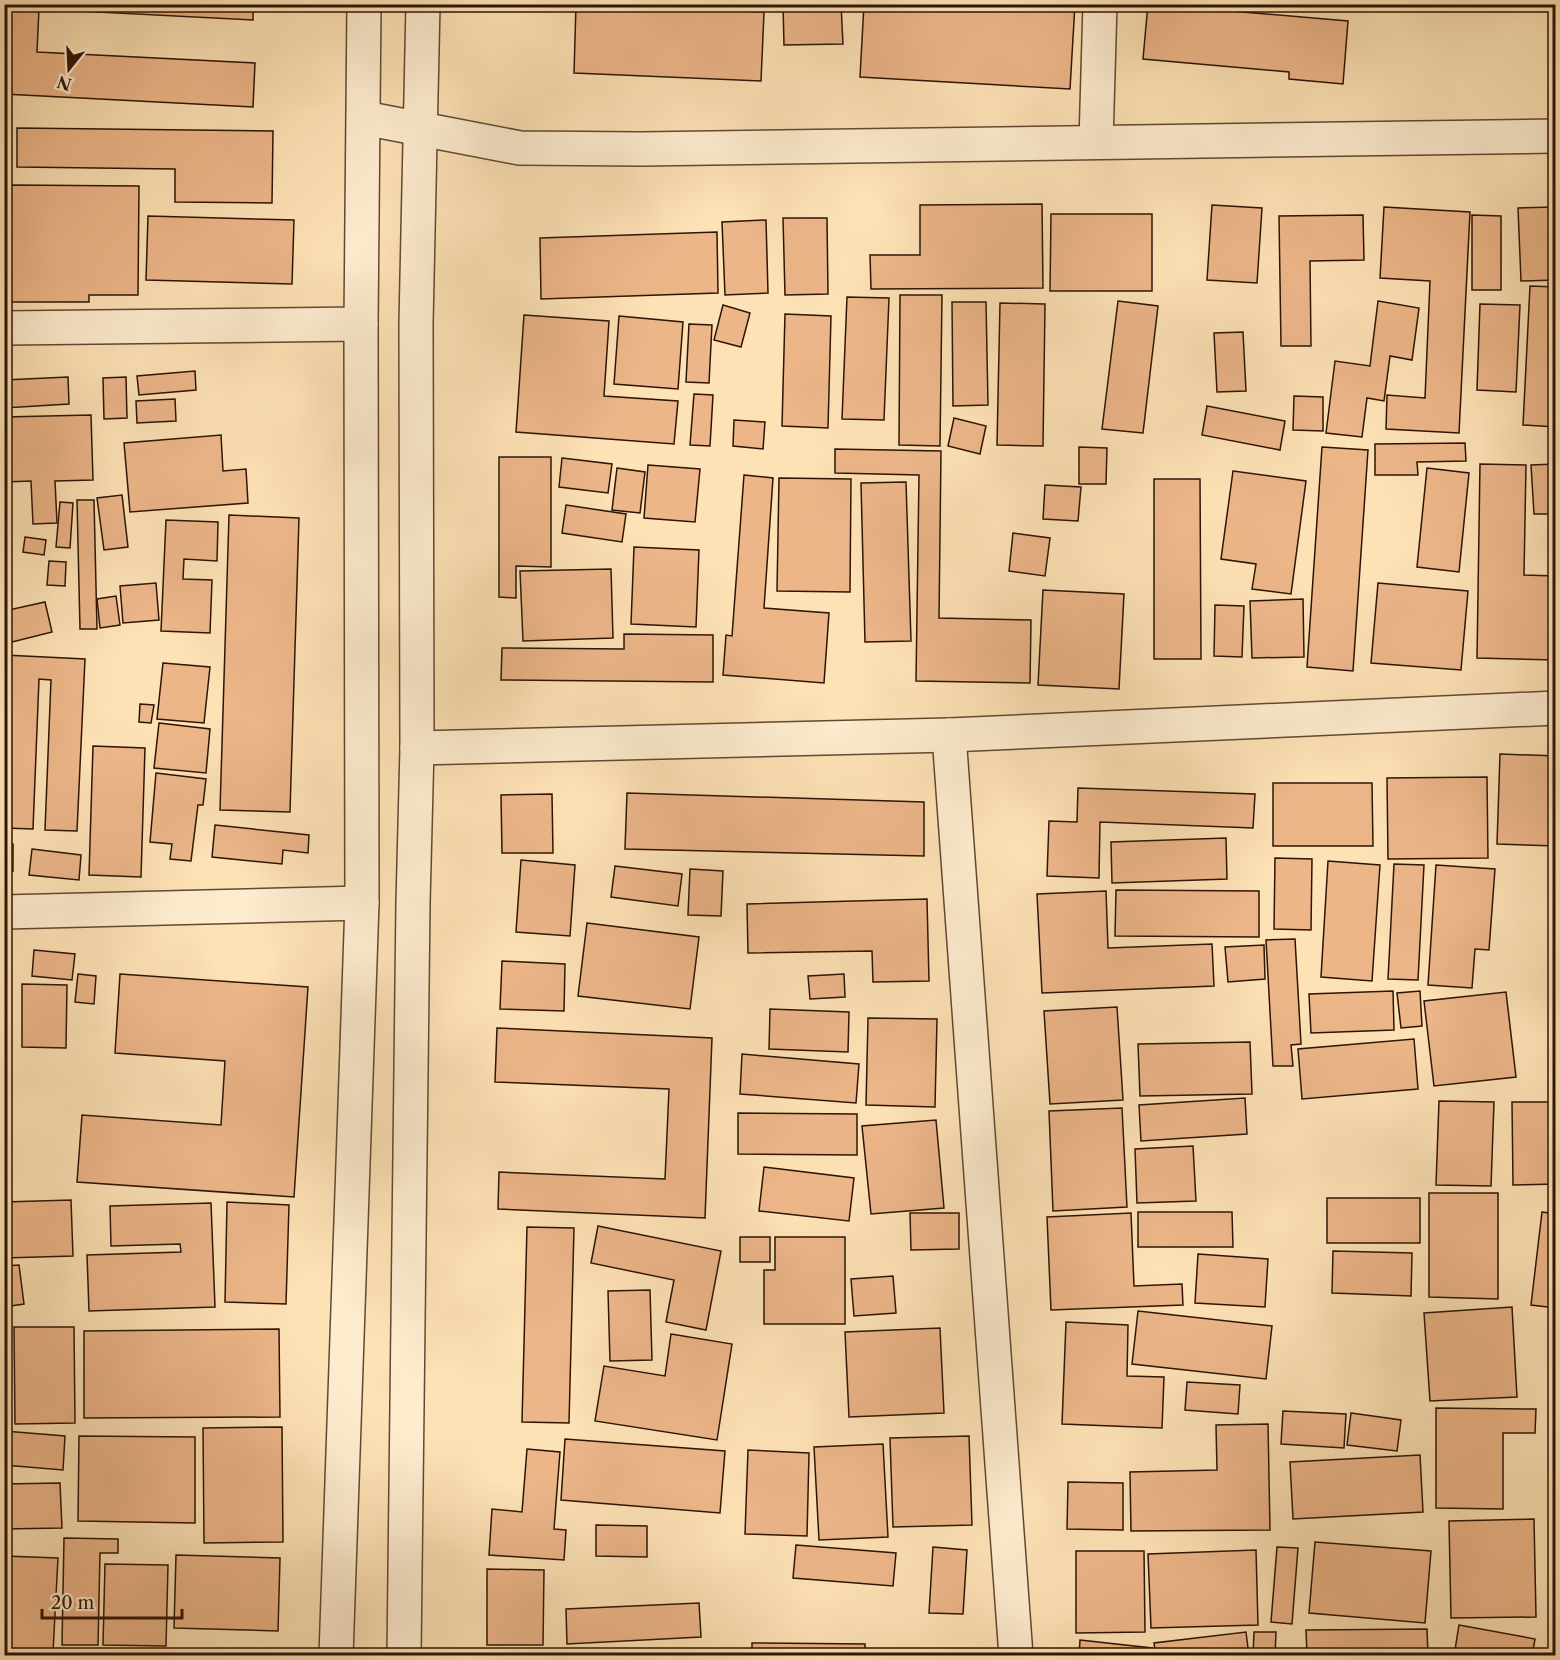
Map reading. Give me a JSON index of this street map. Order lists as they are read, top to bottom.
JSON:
{
  "scale_bar": "20 m",
  "north": "bottom"
}
